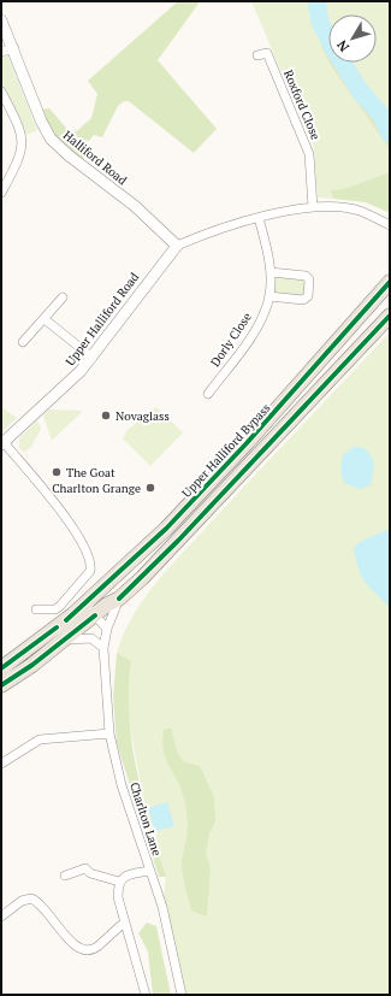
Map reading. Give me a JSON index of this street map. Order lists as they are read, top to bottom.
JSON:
{
  "streets": {
    "main road": ["Upper Halliford Bypass"],
    "street": [
      "Roxford Close",
      "Halliford Road",
      "Upper Halliford Road",
      "Dorly Close",
      "Charlton Lane"
    ]
  },
  "crossings": [
    ["Halliford Road", "Upper Halliford Road"]
  ],
  "places": ["Novaglass", "The Goat", "Charlton Grange"],
  "north": "bottom left"
}
